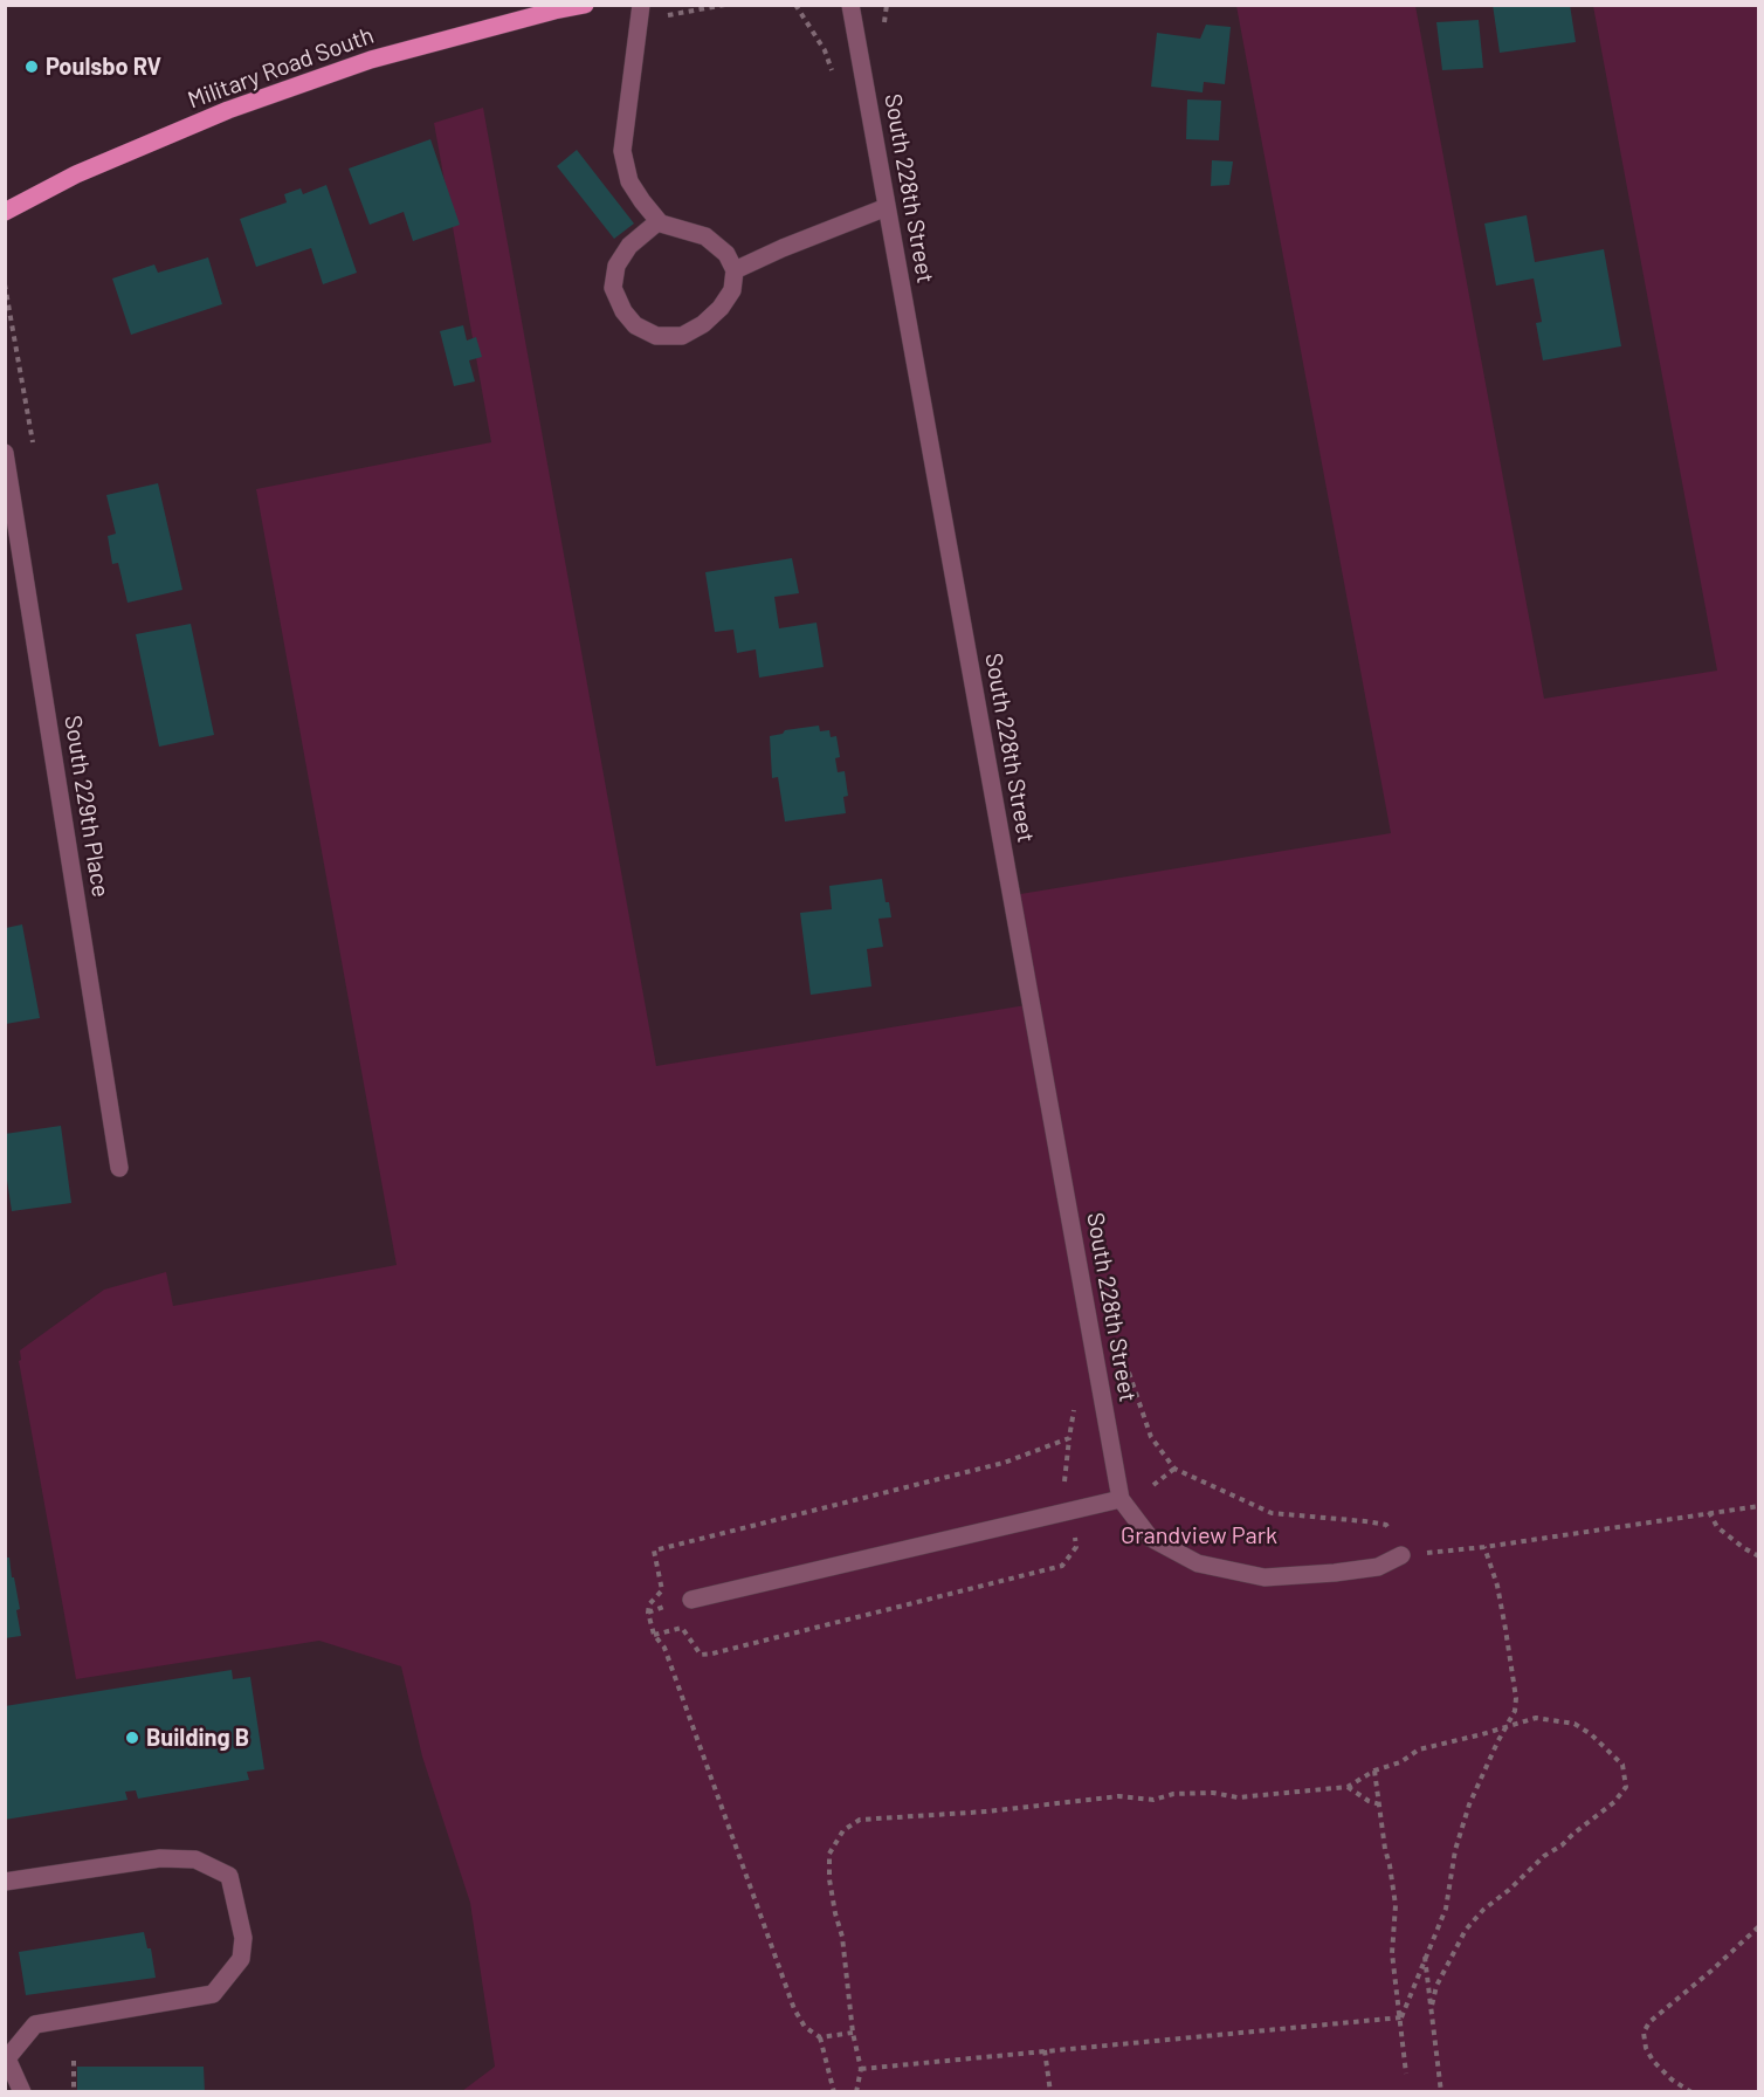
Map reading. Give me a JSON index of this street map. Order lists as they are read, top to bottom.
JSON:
{
  "streets": {
    "main road": ["Military Road South"],
    "street": ["South 228th Street", "South 229th Place"]
  },
  "parks": ["Grandview Park"],
  "places": ["Poulsbo RV", "Building B"]
}
